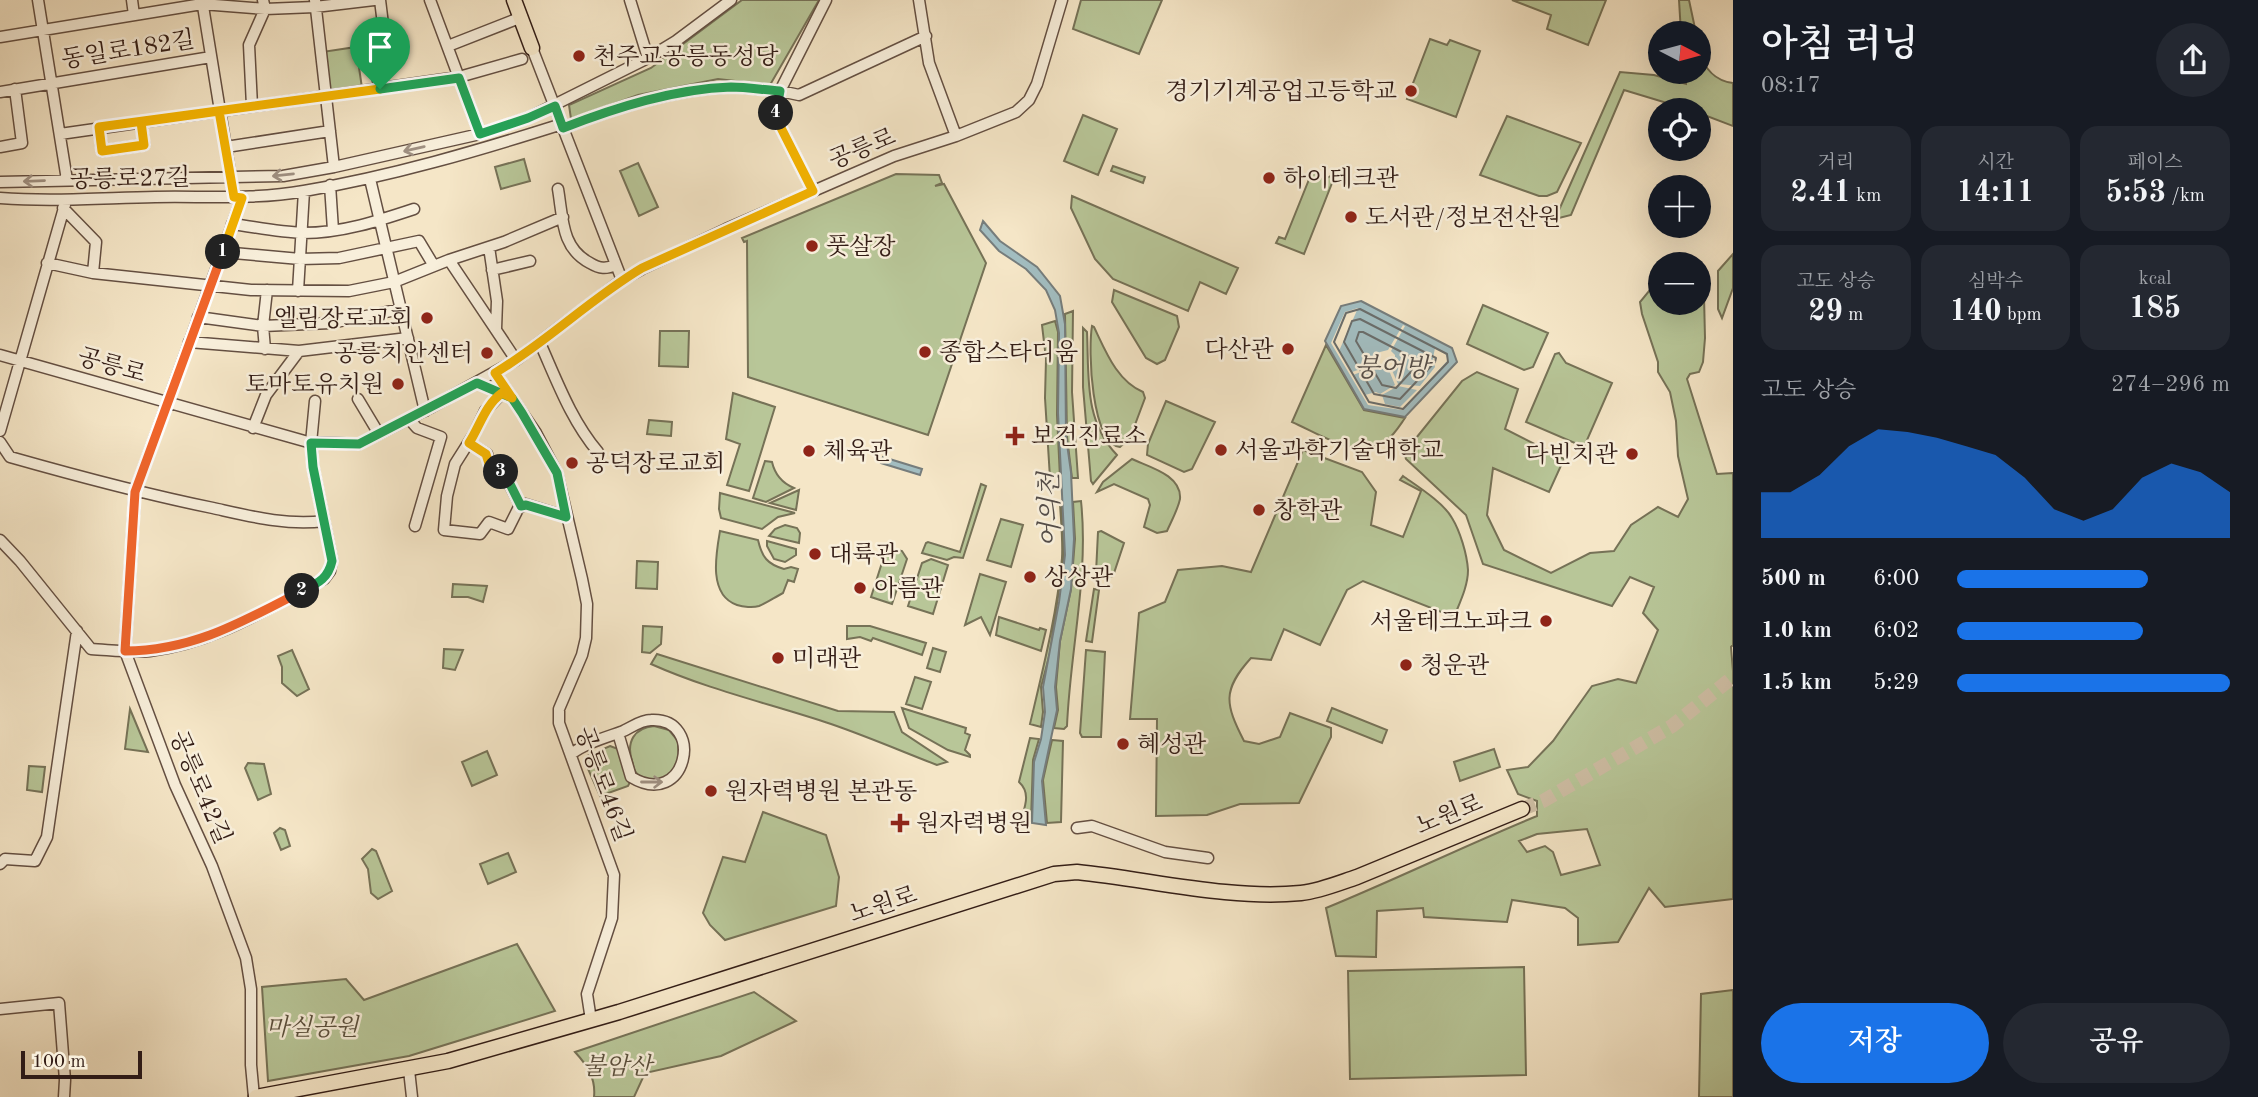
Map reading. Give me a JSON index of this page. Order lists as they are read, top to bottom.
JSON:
{
  "streets": {
    "main road": ["노원로"],
    "street": [
      "동일로182길",
      "공릉로",
      "공릉로27길",
      "공릉로46길",
      "공릉로42길"
    ]
  },
  "crossings": [
    ["공릉로", "공릉로46길"],
    ["공릉로", "공릉로42길"],
    ["공릉로27길", "공릉로42길"],
    ["공릉로46길", "노원로"],
    ["공릉로42길", "노원로"]
  ],
  "water": ["붕어방", "어의천"],
  "parks": ["마실공원", "불암산"],
  "places": {
    "other": [
      "천주교공릉동성당",
      "경기기계공업고등학교",
      "하이테크관",
      "도서관/정보전산원",
      "풋살장",
      "엘림장로교회",
      "다산관",
      "종합스타디움",
      "공릉치안센터",
      "토마토유치원",
      "서울과학기술대학교",
      "체육관",
      "다빈치관",
      "공덕장로교회",
      "창학관",
      "대륙관",
      "상상관",
      "아름관",
      "서울테크노파크",
      "미래관",
      "청운관",
      "혜성관",
      "원자력병원 본관동"
    ],
    "health": ["보건진료소", "원자력병원"]
  },
  "scale_bar": "100 m",
  "north": "right",
  "page": {
    "heading": ["아침 러닝", "08:17"],
    "map_buttons": ["+", "−"],
    "pins": [
      "4",
      "1",
      "3",
      "2"
    ],
    "stats": [
      ["거리", "2.41 km"],
      ["시간", "14:11"],
      ["페이스", "5:53 /km"],
      ["고도 상승", "29 m"],
      ["심박수", "140 bpm"],
      ["kcal", "185"]
    ],
    "chart": ["고도 상승", "274–296 m"],
    "list": [
      {
        "name": "500 m",
        "note": "6:00"
      },
      {
        "name": "1.0 km",
        "note": "6:02"
      },
      {
        "name": "1.5 km",
        "note": "5:29"
      }
    ],
    "buttons": ["저장", "공유"],
    "scale": "100 m"
  }
}
